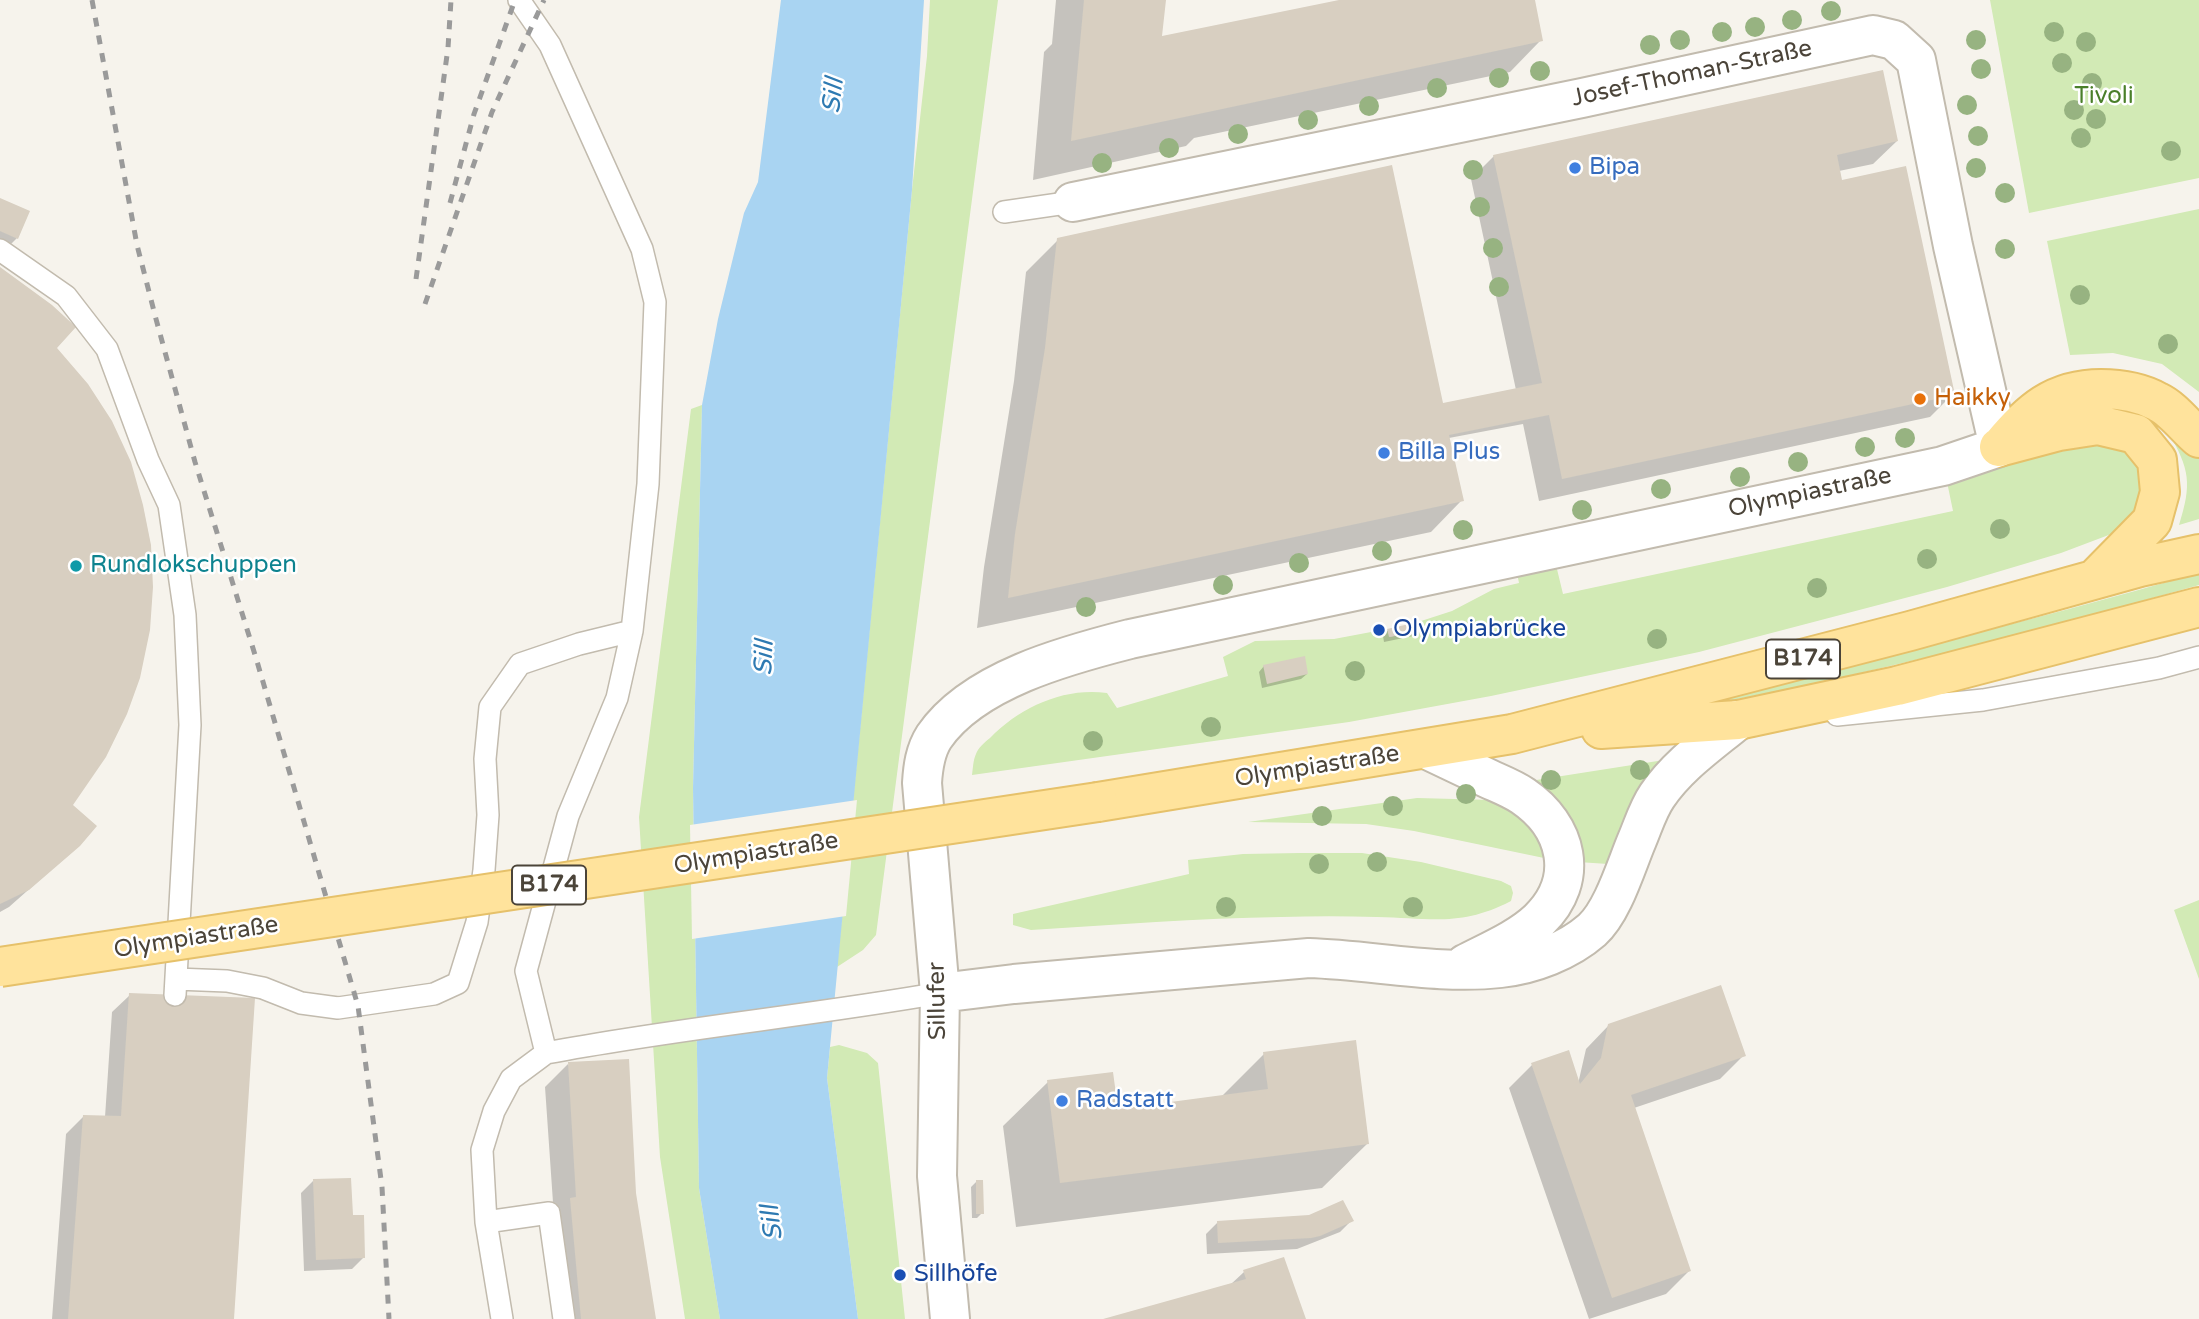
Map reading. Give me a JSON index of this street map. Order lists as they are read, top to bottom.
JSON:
{
  "streets": {
    "main road": ["Olympiastraße", "B174"],
    "street": ["Josef-Thoman-Straße", "Sillufer"]
  },
  "crossings": [
    ["Josef-Thoman-Straße", "Olympiastraße"],
    ["Olympiastraße", "B174"],
    ["Olympiastraße", "Sillufer"]
  ],
  "water": ["Sill"],
  "parks": ["Tivoli"],
  "places": [
    "Bipa",
    "Haikky",
    "Billa Plus",
    "Rundlokschuppen",
    "Olympiabrücke",
    "Radstatt",
    "Sillhöfe"
  ]
}
